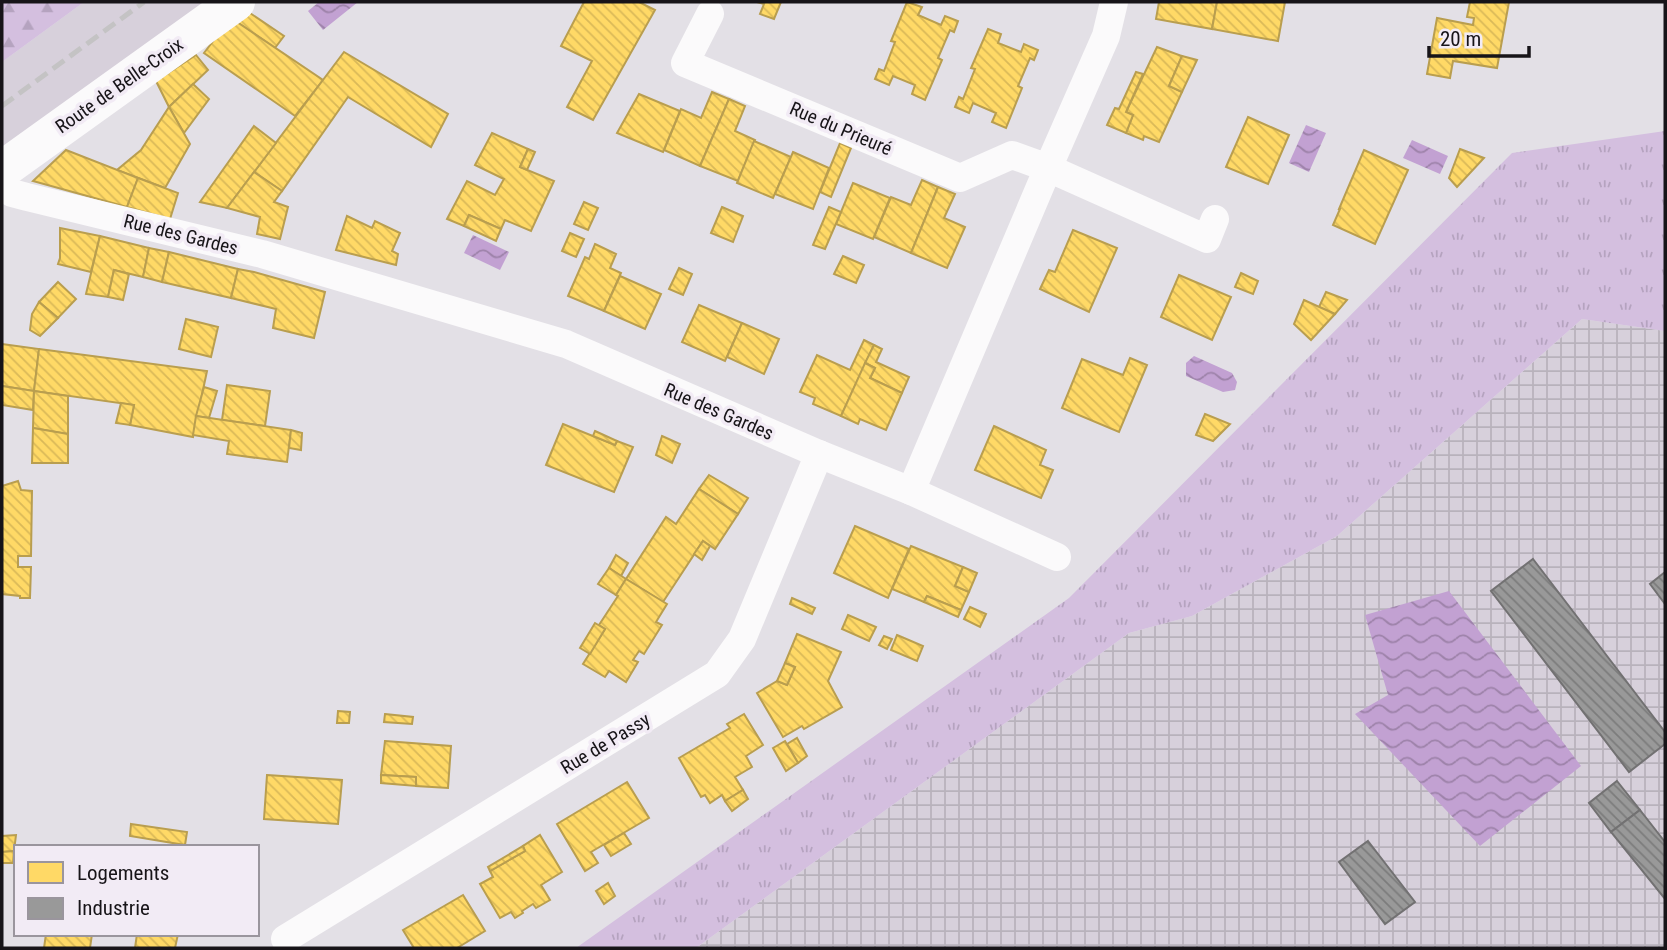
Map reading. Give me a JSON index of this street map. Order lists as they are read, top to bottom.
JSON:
{
  "streets": {
    "street": [
      "Route de Belle-Croix",
      "Rue du Prieuré",
      "Rue des Gardes",
      "Rue de Passy"
    ]
  },
  "crossings": [
    ["Rue des Gardes", "Rue de Passy"]
  ],
  "legend": ["Logements", "Industrie"],
  "scale_bar": "20 m"
}
